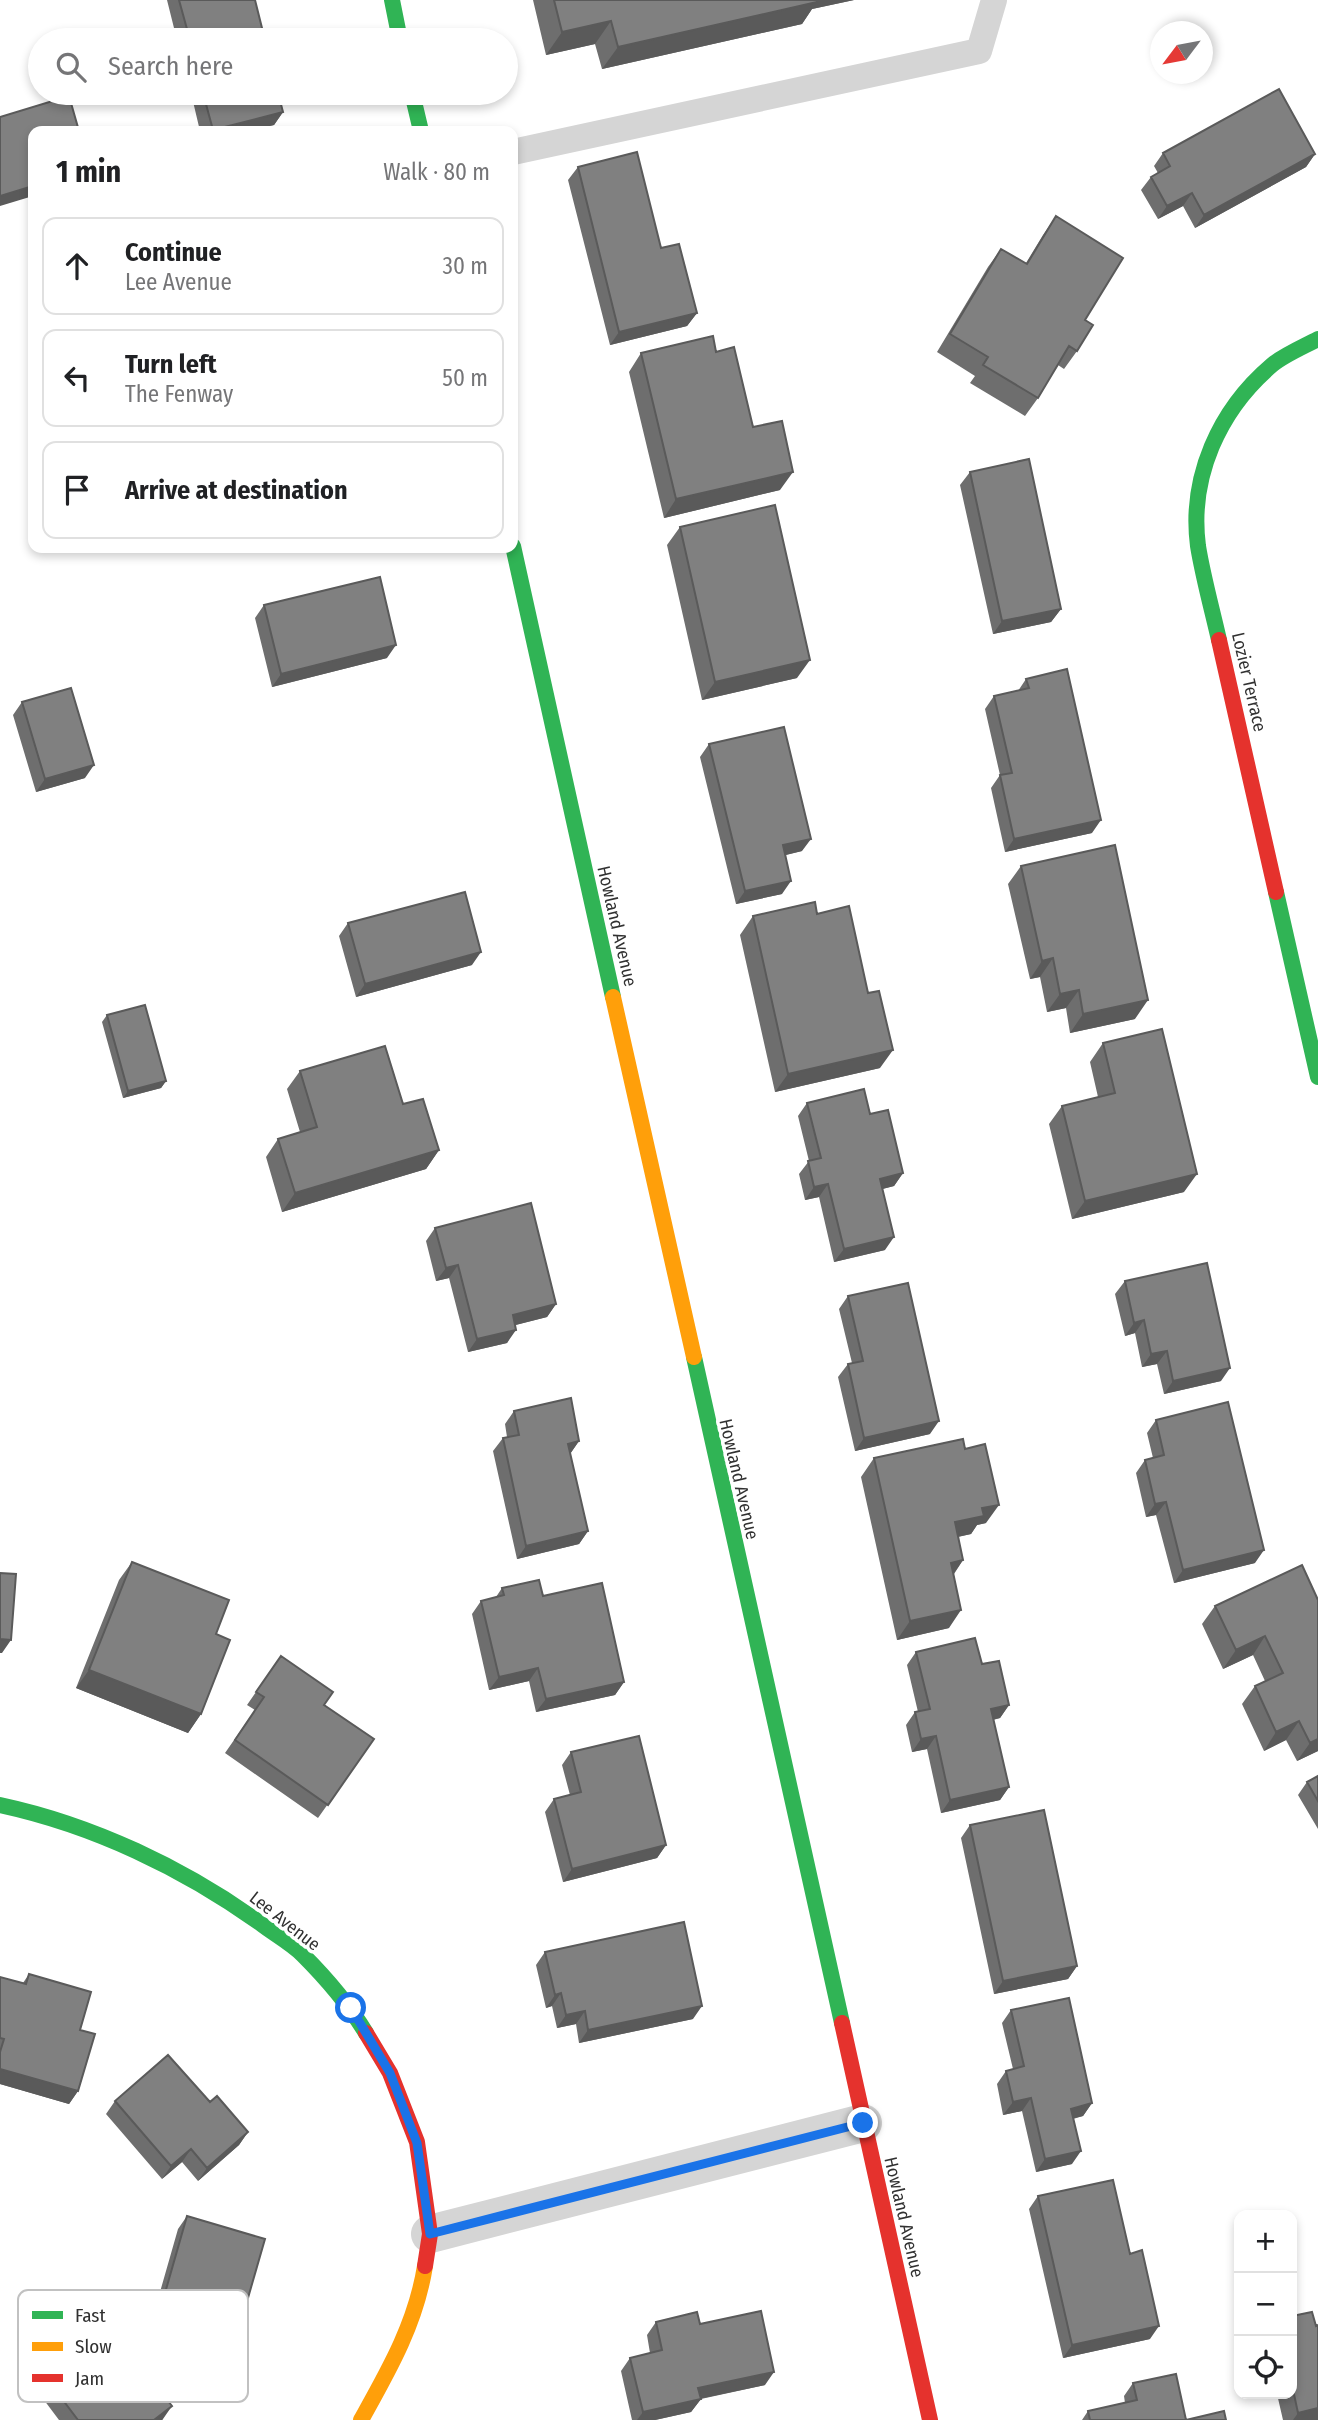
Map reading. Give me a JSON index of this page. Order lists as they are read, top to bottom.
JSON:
{
  "streets": {
    "street": ["Lozier Terrace", "Howland Avenue", "Lee Avenue"]
  },
  "legend": ["Fast", "Slow", "Jam"],
  "north": "bottom left",
  "page": {
    "search": "Search here",
    "heading": ["1 min", "Walk · 80 m"],
    "list": [
      ["Continue", "Lee Avenue", "30 m"],
      ["Turn left", "The Fenway", "50 m"],
      "Arrive at destination"
    ],
    "map_buttons": ["+", "−"]
  }
}
